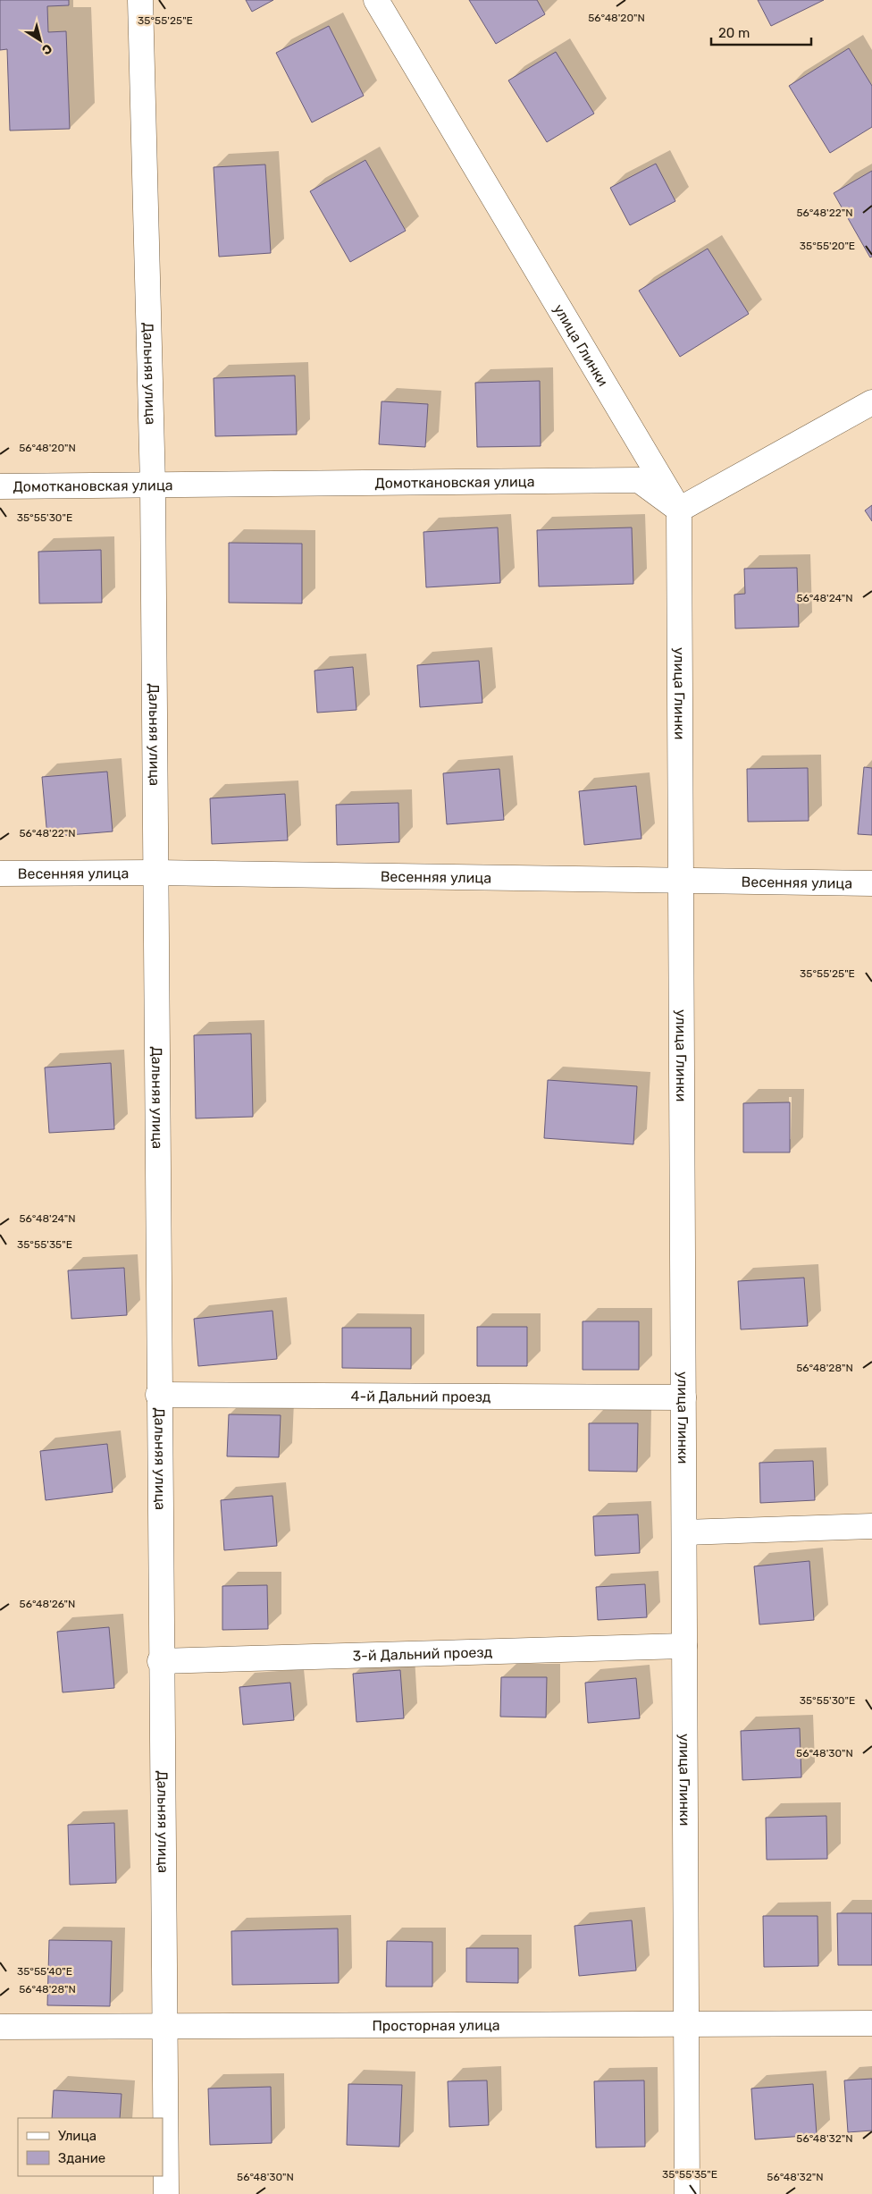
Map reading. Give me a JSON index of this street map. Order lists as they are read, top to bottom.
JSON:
{
  "streets": {
    "street": [
      "улица Глинки",
      "Дальняя улица",
      "Домоткановская улица",
      "Весенняя улица",
      "4-й Дальний проезд",
      "3-й Дальний проезд",
      "Просторная улица"
    ]
  },
  "crossings": [
    ["улица Глинки", "Домоткановская улица"],
    ["улица Глинки", "Весенняя улица"],
    ["улица Глинки", "4-й Дальний проезд"],
    ["улица Глинки", "3-й Дальний проезд"],
    ["улица Глинки", "Просторная улица"],
    ["Дальняя улица", "Домоткановская улица"],
    ["Дальняя улица", "Весенняя улица"],
    ["Дальняя улица", "4-й Дальний проезд"],
    ["Дальняя улица", "3-й Дальний проезд"],
    ["Дальняя улица", "Просторная улица"]
  ],
  "legend": ["Улица", "Здание"],
  "scale_bar": "20 m",
  "north": "bottom right",
  "coordinates": [
    "56°48'20\"N",
    "35°55'25\"E",
    "56°48'22\"N",
    "35°55'20\"E",
    "35°55'30\"E",
    "56°48'24\"N",
    "35°55'35\"E",
    "56°48'28\"N",
    "56°48'26\"N",
    "56°48'30\"N",
    "35°55'40\"E",
    "56°48'32\"N"
  ]
}
